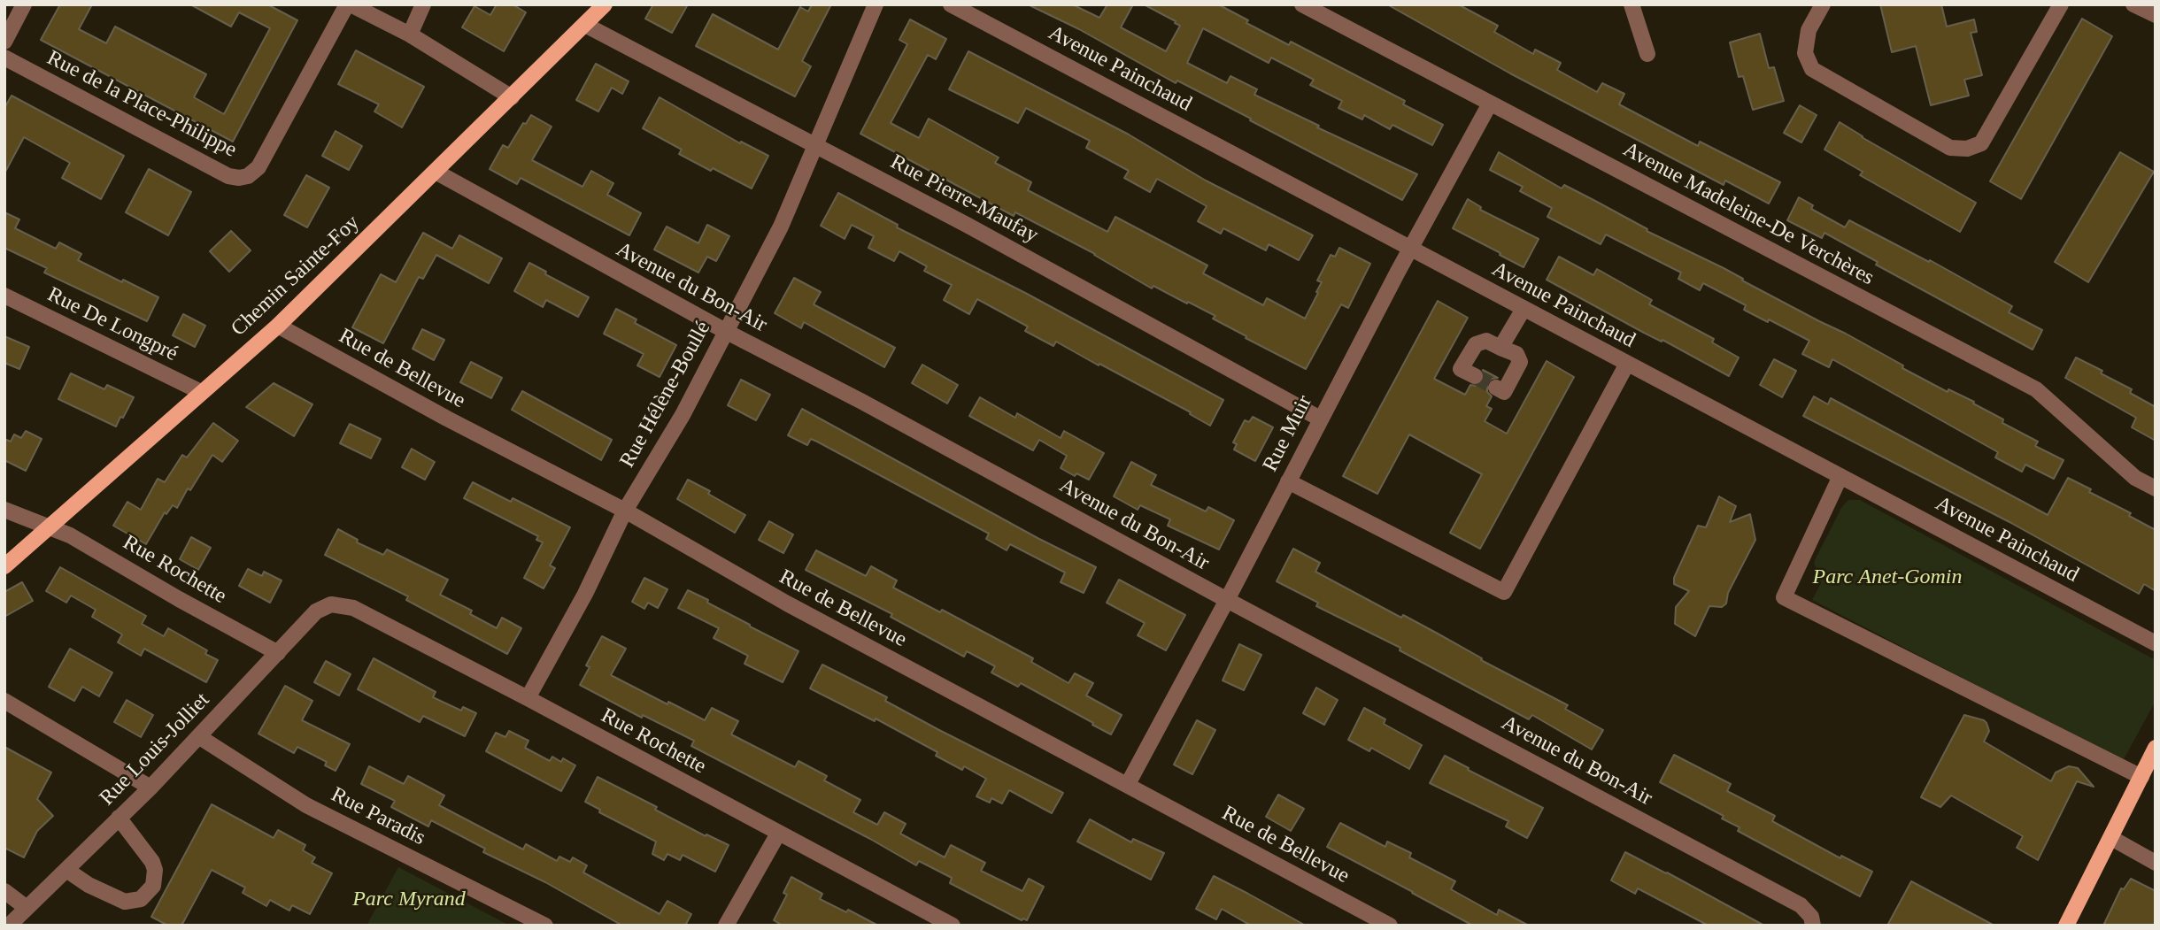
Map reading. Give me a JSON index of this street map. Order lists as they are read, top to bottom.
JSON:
{
  "streets": {
    "main road": ["Chemin Sainte-Foy"],
    "street": [
      "Avenue Painchaud",
      "Rue de la Place-Philippe",
      "Rue Pierre-Maufay",
      "Avenue Madeleine-De Verchères",
      "Avenue du Bon-Air",
      "Rue De Longpré",
      "Rue de Bellevue",
      "Rue Hélène-Boullé",
      "Rue Muir",
      "Rue Rochette",
      "Rue Louis-Jolliet",
      "Rue Paradis"
    ]
  },
  "crossings": [
    ["Avenue Painchaud", "Rue Muir"],
    ["Rue Pierre-Maufay", "Chemin Sainte-Foy"],
    ["Rue Pierre-Maufay", "Rue Hélène-Boullé"],
    ["Rue Pierre-Maufay", "Rue Muir"],
    ["Avenue Madeleine-De Verchères", "Rue Muir"],
    ["Chemin Sainte-Foy", "Avenue du Bon-Air"],
    ["Chemin Sainte-Foy", "Rue De Longpré"],
    ["Chemin Sainte-Foy", "Rue de Bellevue"],
    ["Chemin Sainte-Foy", "Rue Rochette"],
    ["Avenue du Bon-Air", "Rue Hélène-Boullé"],
    ["Avenue du Bon-Air", "Rue Muir"],
    ["Rue de Bellevue", "Rue Hélène-Boullé"],
    ["Rue de Bellevue", "Rue Muir"],
    ["Rue Hélène-Boullé", "Rue Rochette"],
    ["Rue Rochette", "Rue Louis-Jolliet"],
    ["Rue Louis-Jolliet", "Rue Paradis"]
  ],
  "parks": ["Parc Anet-Gomin", "Parc Myrand"]
}
